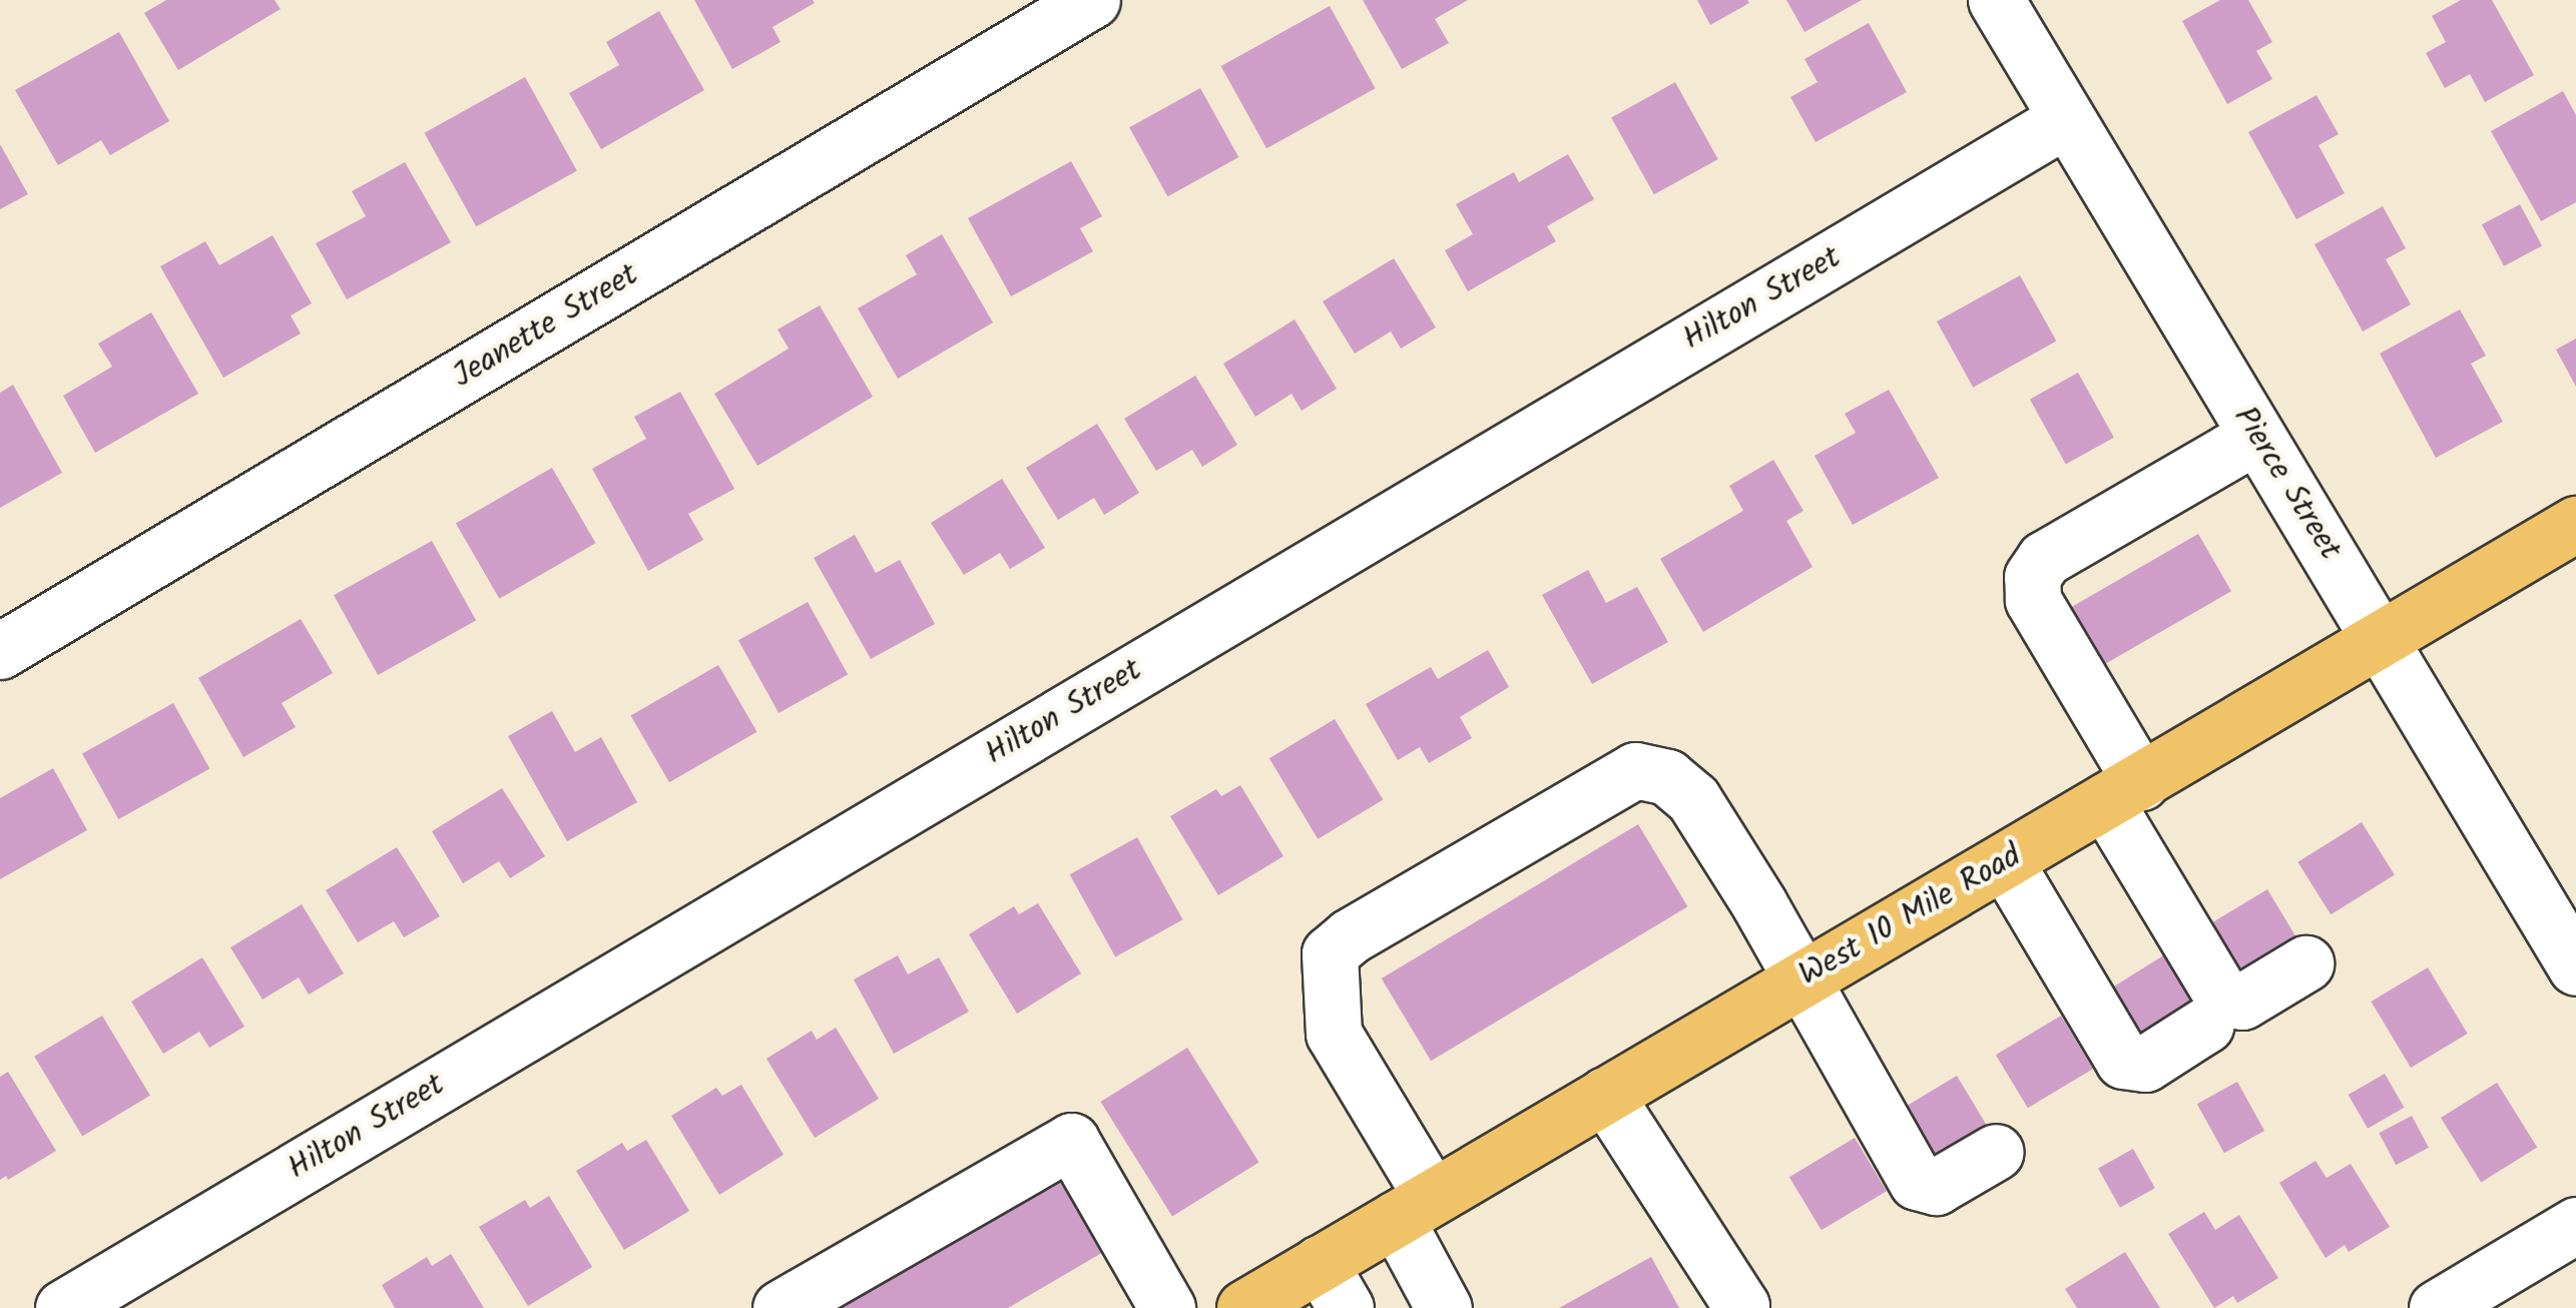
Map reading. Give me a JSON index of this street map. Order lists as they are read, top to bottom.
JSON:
{
  "streets": {
    "main road": ["West 10 Mile Road"],
    "street": ["Hilton Street", "Jeanette Street", "Pierce Street"]
  },
  "crossings": [
    ["Hilton Street", "Pierce Street"],
    ["Pierce Street", "West 10 Mile Road"]
  ]
}
